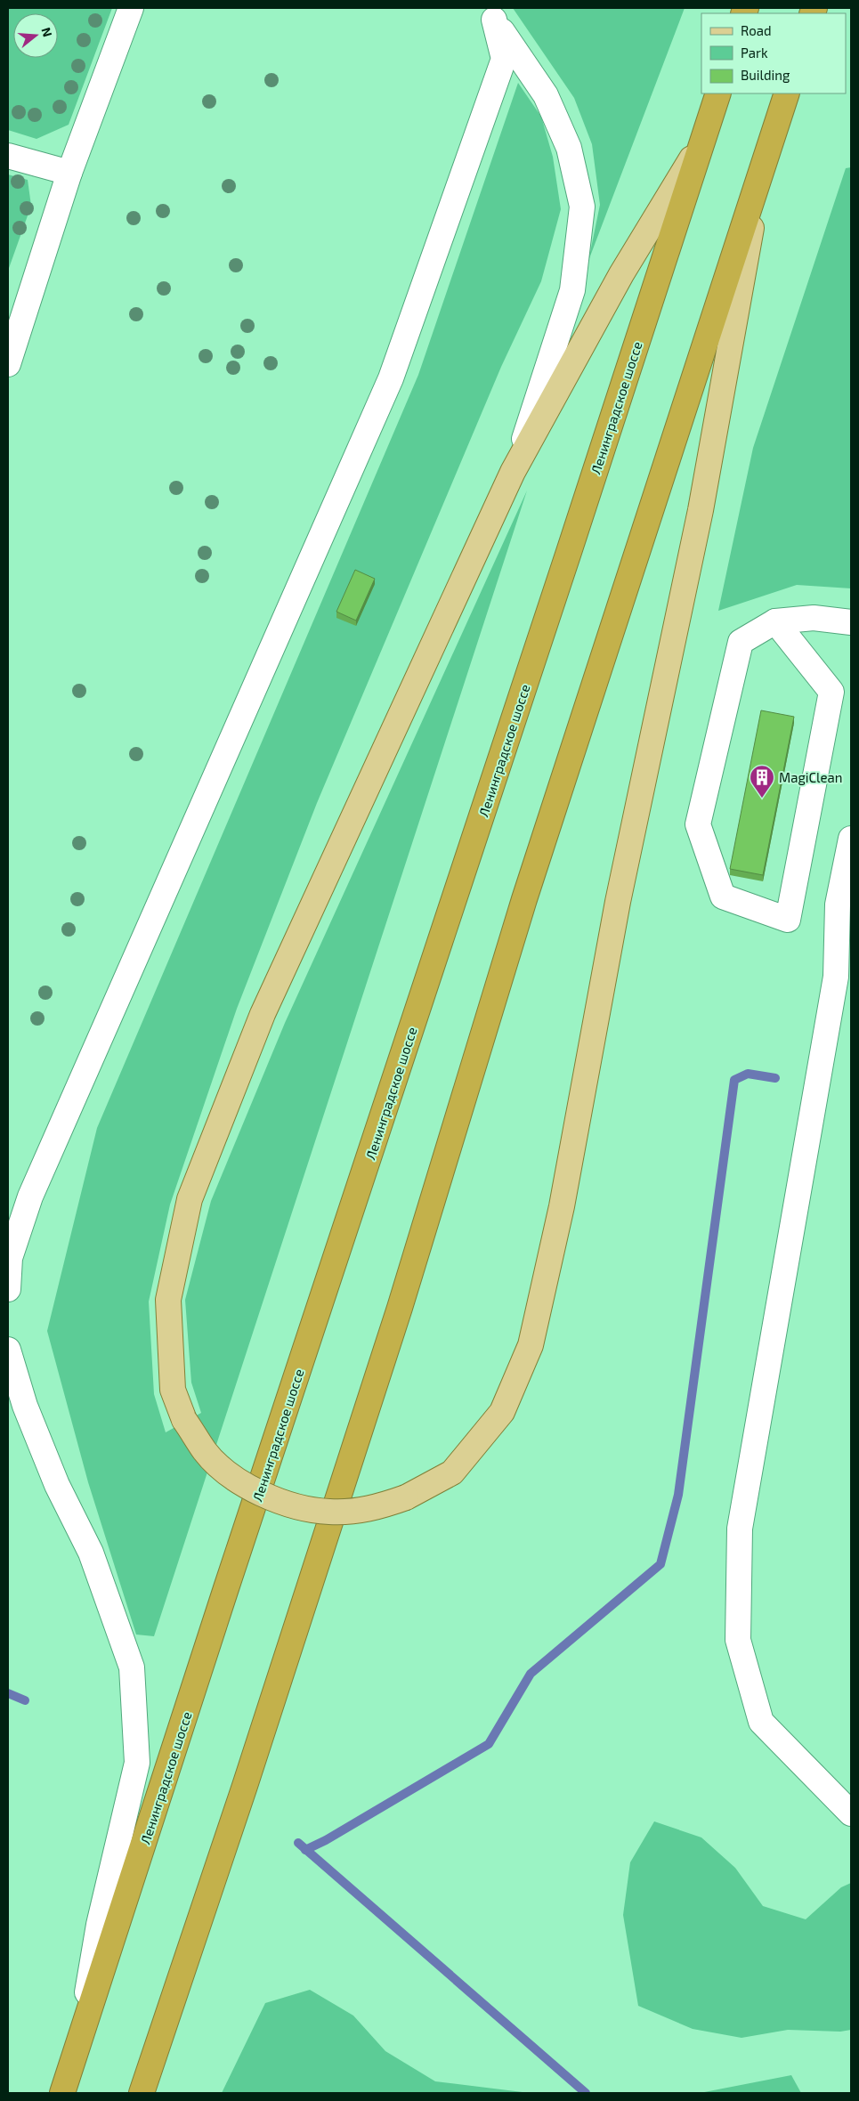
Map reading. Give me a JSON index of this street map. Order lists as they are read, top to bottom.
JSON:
{
  "streets": {
    "highway": ["Ленинградское шоссе"]
  },
  "places": {
    "building": ["MagiClean"]
  },
  "legend": ["Road", "Park", "Building"],
  "north": "right"
}
